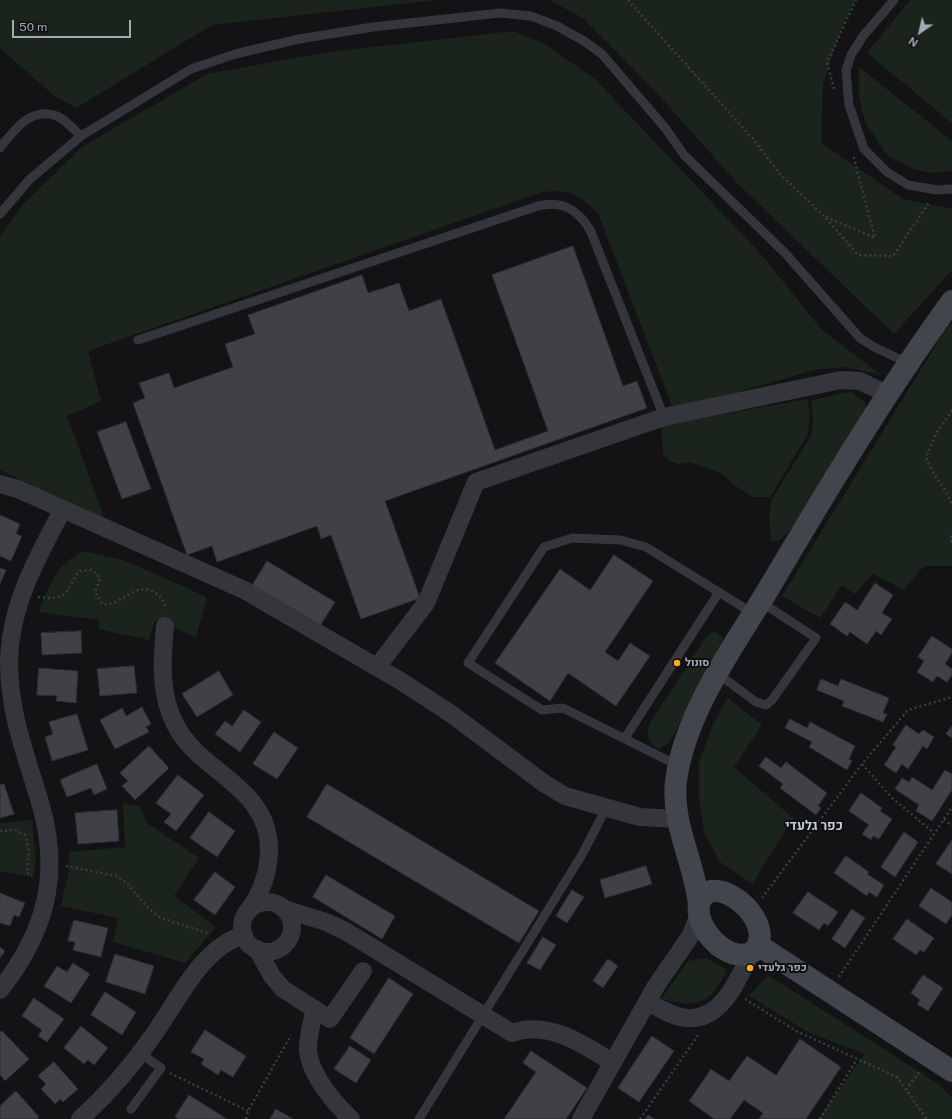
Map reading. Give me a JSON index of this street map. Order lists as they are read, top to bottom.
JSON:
{
  "districts": ["כפר גלעדי"],
  "places": ["סונול", "כפר גלעדי"],
  "scale_bar": "50 m",
  "north": "bottom left"
}
